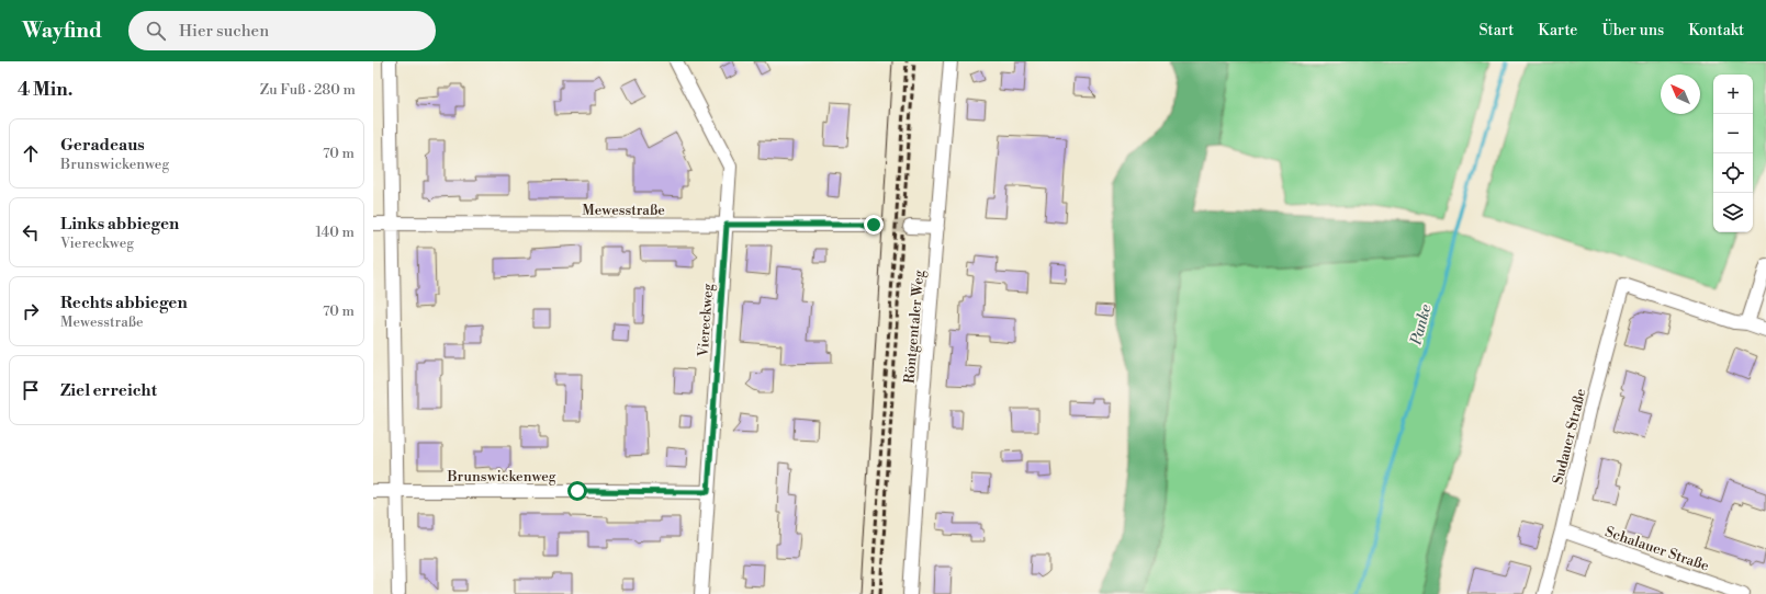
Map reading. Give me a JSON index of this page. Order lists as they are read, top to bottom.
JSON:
{
  "streets": {
    "street": [
      "Mewesstraße",
      "Viereckweg",
      "Röntgentaler Weg",
      "Sudauer Straße",
      "Brunswickenweg",
      "Schalauer Straße"
    ]
  },
  "crossings": [
    ["Mewesstraße", "Viereckweg"],
    ["Viereckweg", "Brunswickenweg"],
    ["Sudauer Straße", "Schalauer Straße"]
  ],
  "water": ["Panke"],
  "north": "top left",
  "page": {
    "header": "Wayfind",
    "search": "Hier suchen",
    "nav": [
      "Start",
      "Karte",
      "Über uns",
      "Kontakt"
    ],
    "heading": ["4 Min.", "Zu Fuß · 280 m"],
    "map_buttons": ["+", "−"],
    "list": [
      ["Geradeaus", "Brunswickenweg", "70 m"],
      ["Links abbiegen", "Viereckweg", "140 m"],
      ["Rechts abbiegen", "Mewesstraße", "70 m"],
      "Ziel erreicht"
    ]
  }
}
